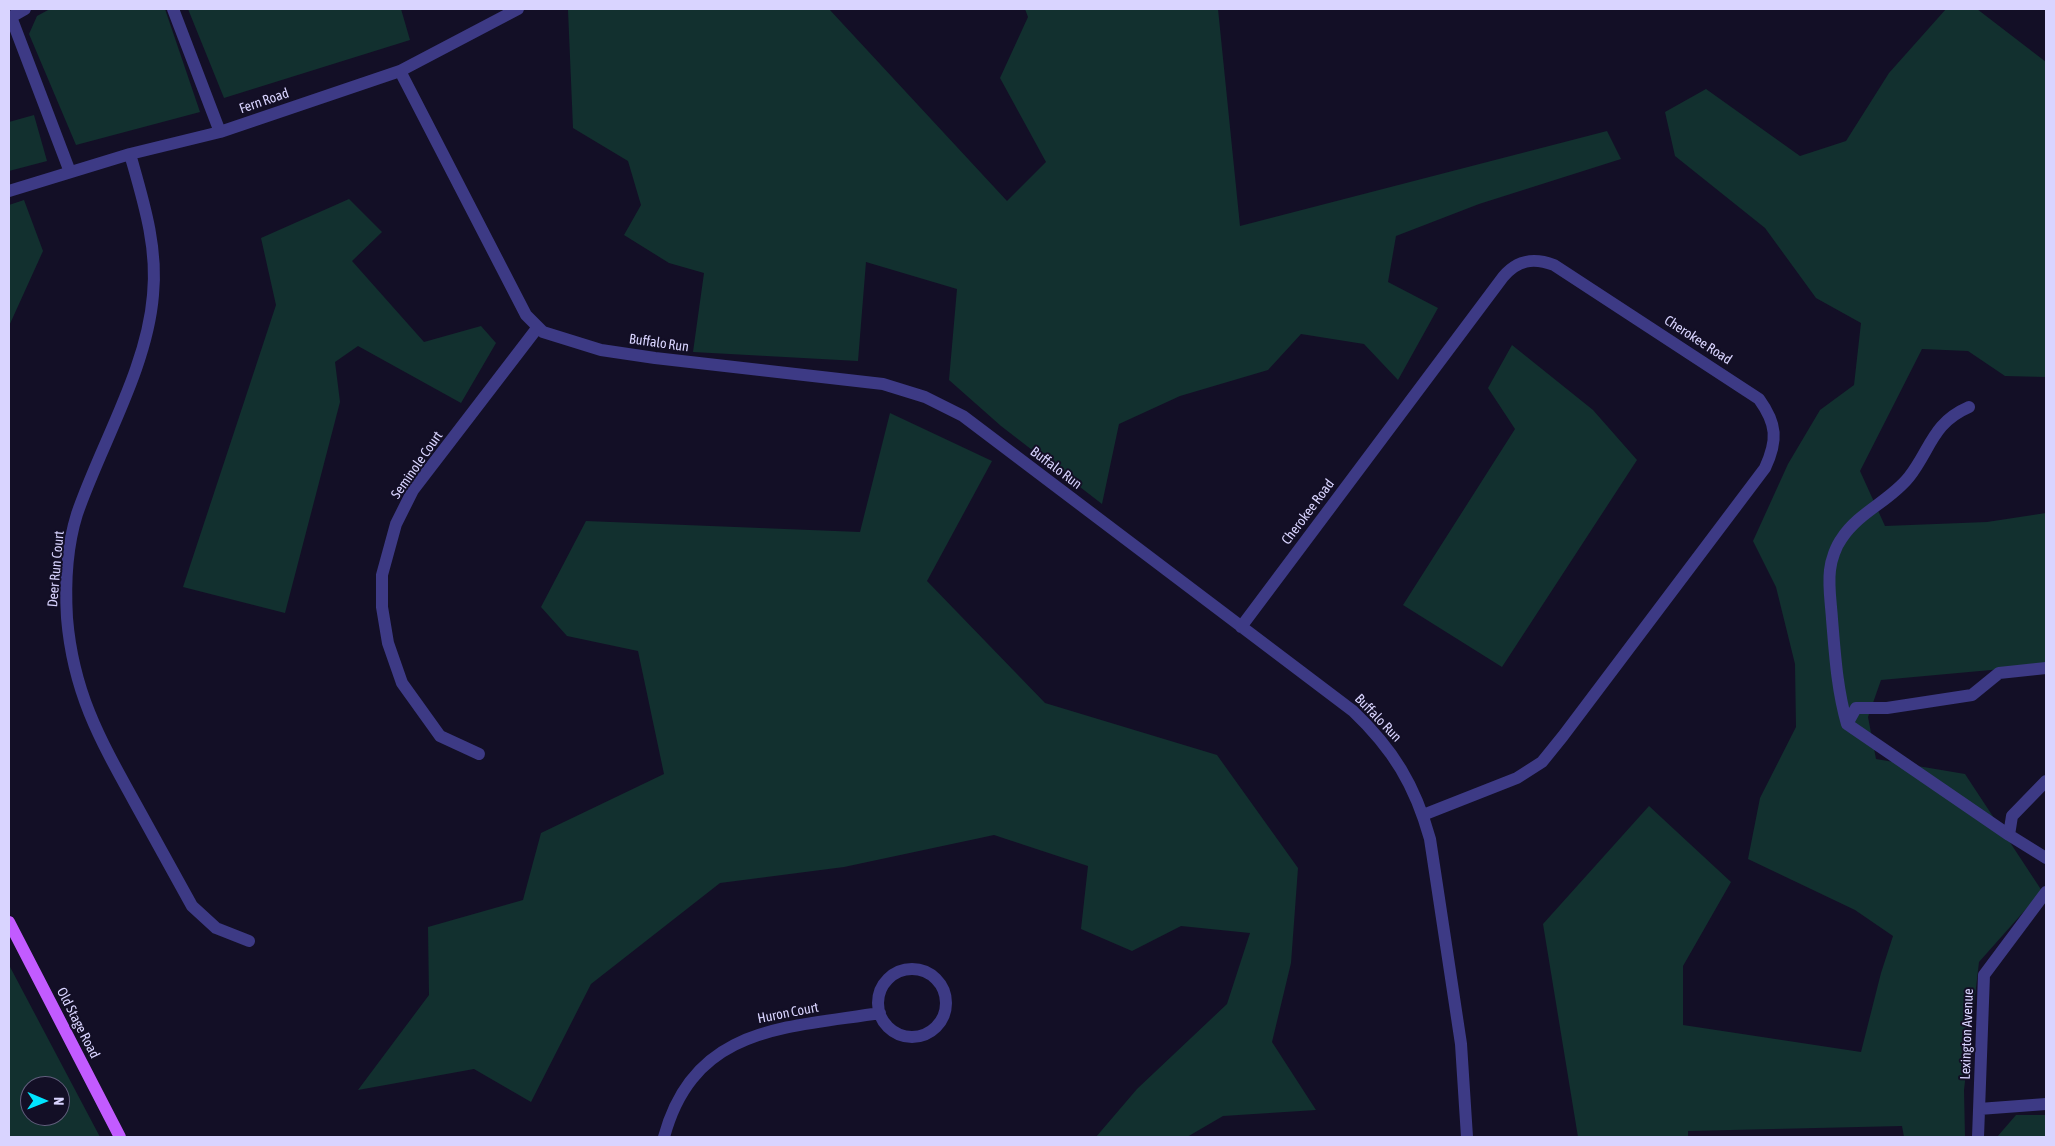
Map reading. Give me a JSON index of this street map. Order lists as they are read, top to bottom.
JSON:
{
  "streets": {
    "main road": ["Old Stage Road"],
    "street": [
      "Fern Road",
      "Cherokee Road",
      "Buffalo Run",
      "Seminole Court",
      "Deer Run Court",
      "Huron Court",
      "Lexington Avenue"
    ]
  },
  "crossings": [
    ["Fern Road", "Buffalo Run"],
    ["Fern Road", "Deer Run Court"],
    ["Cherokee Road", "Buffalo Run"],
    ["Buffalo Run", "Seminole Court"]
  ],
  "north": "right"
}
